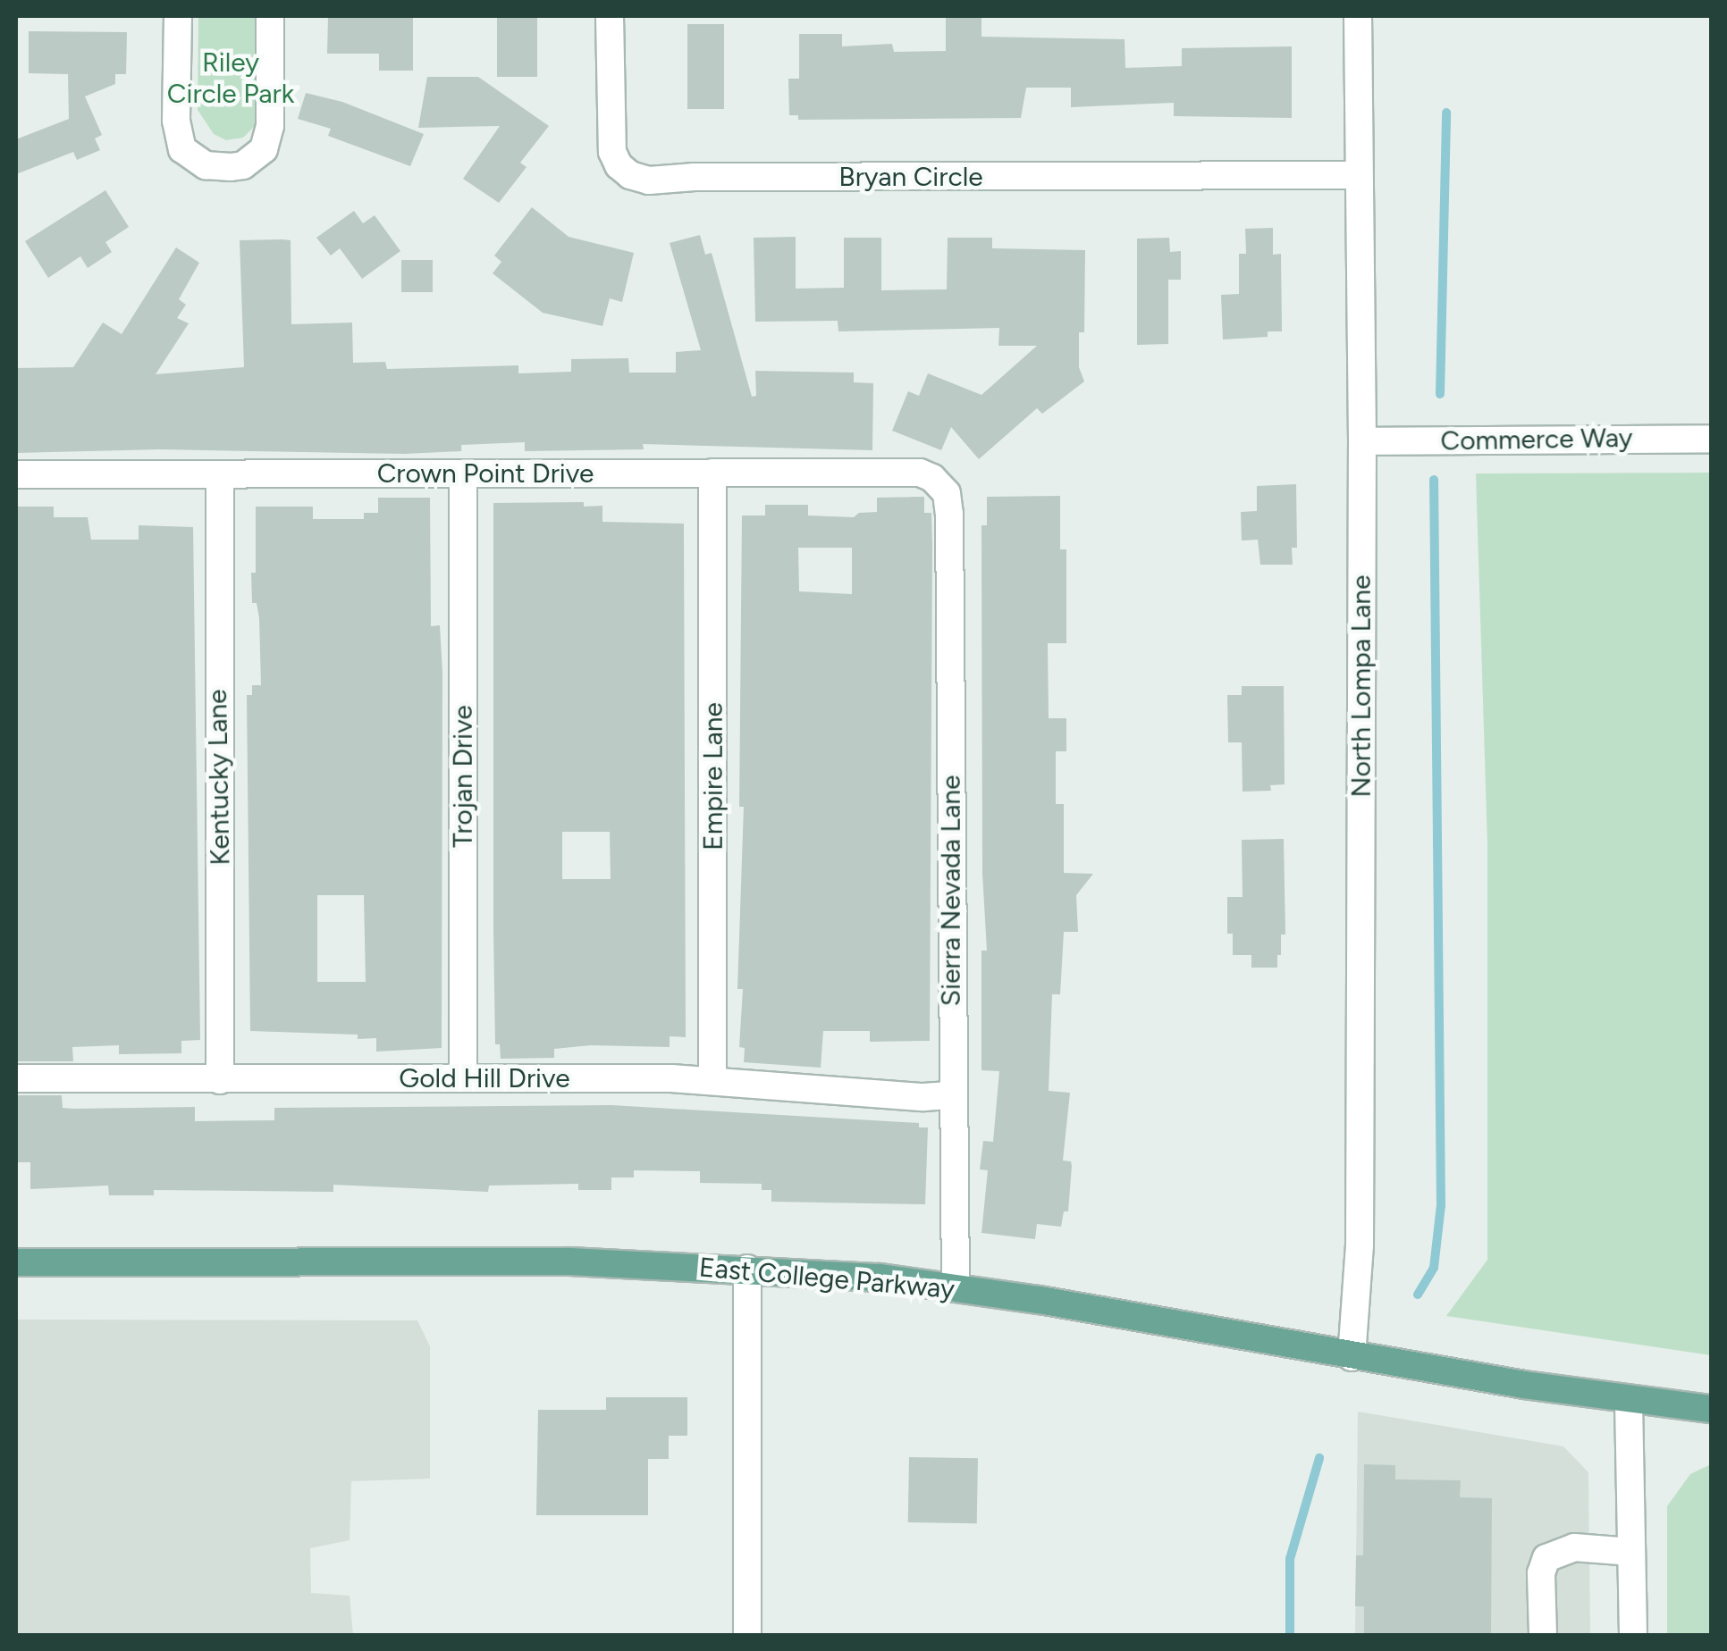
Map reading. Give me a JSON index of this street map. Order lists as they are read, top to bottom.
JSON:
{
  "streets": {
    "main road": ["East College Parkway"],
    "street": [
      "Bryan Circle",
      "Commerce Way",
      "Crown Point Drive",
      "North Lompa Lane",
      "Trojan Drive",
      "Empire Lane",
      "Kentucky Lane",
      "Sierra Nevada Lane",
      "Gold Hill Drive"
    ]
  },
  "crossings": [
    ["Bryan Circle", "North Lompa Lane"],
    ["Commerce Way", "North Lompa Lane"],
    ["Crown Point Drive", "Trojan Drive"],
    ["Crown Point Drive", "Empire Lane"],
    ["Crown Point Drive", "Kentucky Lane"],
    ["Crown Point Drive", "Sierra Nevada Lane"],
    ["North Lompa Lane", "East College Parkway"],
    ["Trojan Drive", "Gold Hill Drive"],
    ["Empire Lane", "Gold Hill Drive"],
    ["Kentucky Lane", "Gold Hill Drive"],
    ["Sierra Nevada Lane", "Gold Hill Drive"],
    ["Sierra Nevada Lane", "East College Parkway"]
  ],
  "parks": ["Riley Circle Park"]
}
